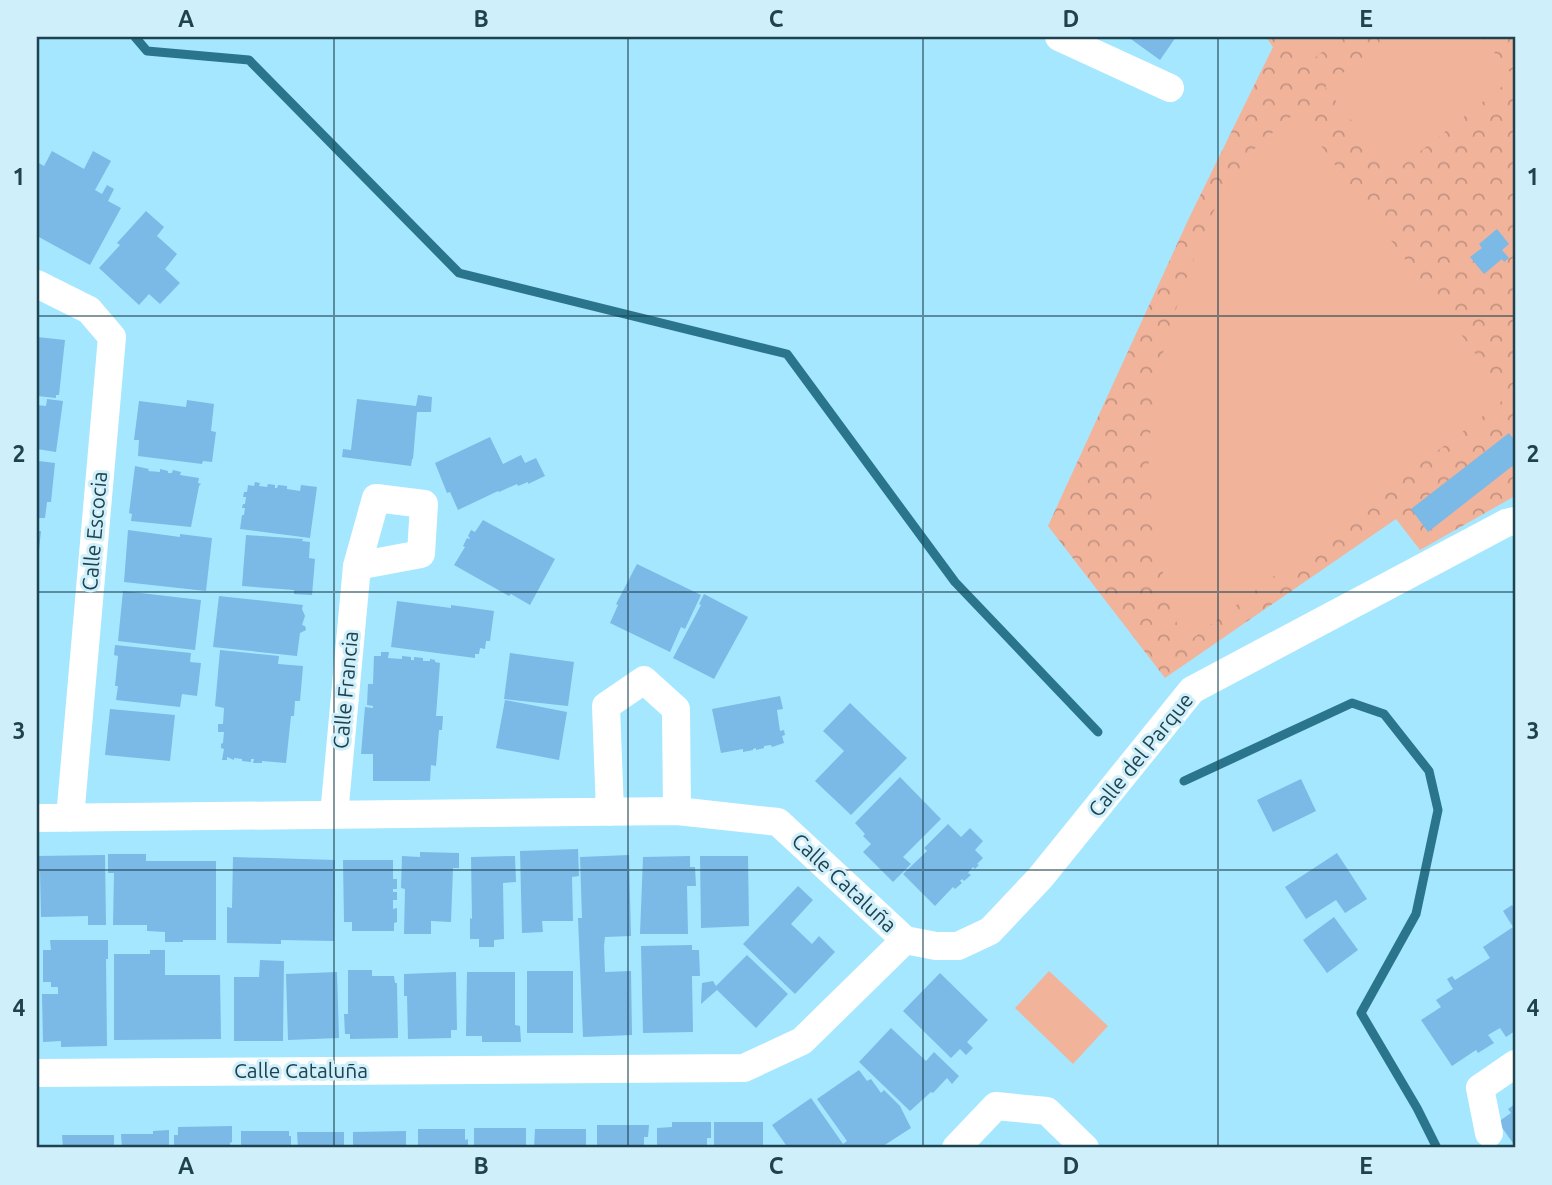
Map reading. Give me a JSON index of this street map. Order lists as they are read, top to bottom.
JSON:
{
  "streets": {
    "street": [
      "Calle Escocia",
      "Calle Francia",
      "Calle del Parque",
      "Calle Cataluña"
    ]
  },
  "crossings": [
    ["Calle Escocia", "Calle Cataluña"],
    ["Calle Francia", "Calle Cataluña"],
    ["Calle del Parque", "Calle Cataluña"]
  ],
  "grid": {
    "columns": [
      "A",
      "B",
      "C",
      "D",
      "E"
    ],
    "rows": [
      "1",
      "2",
      "3",
      "4"
    ]
  }
}
